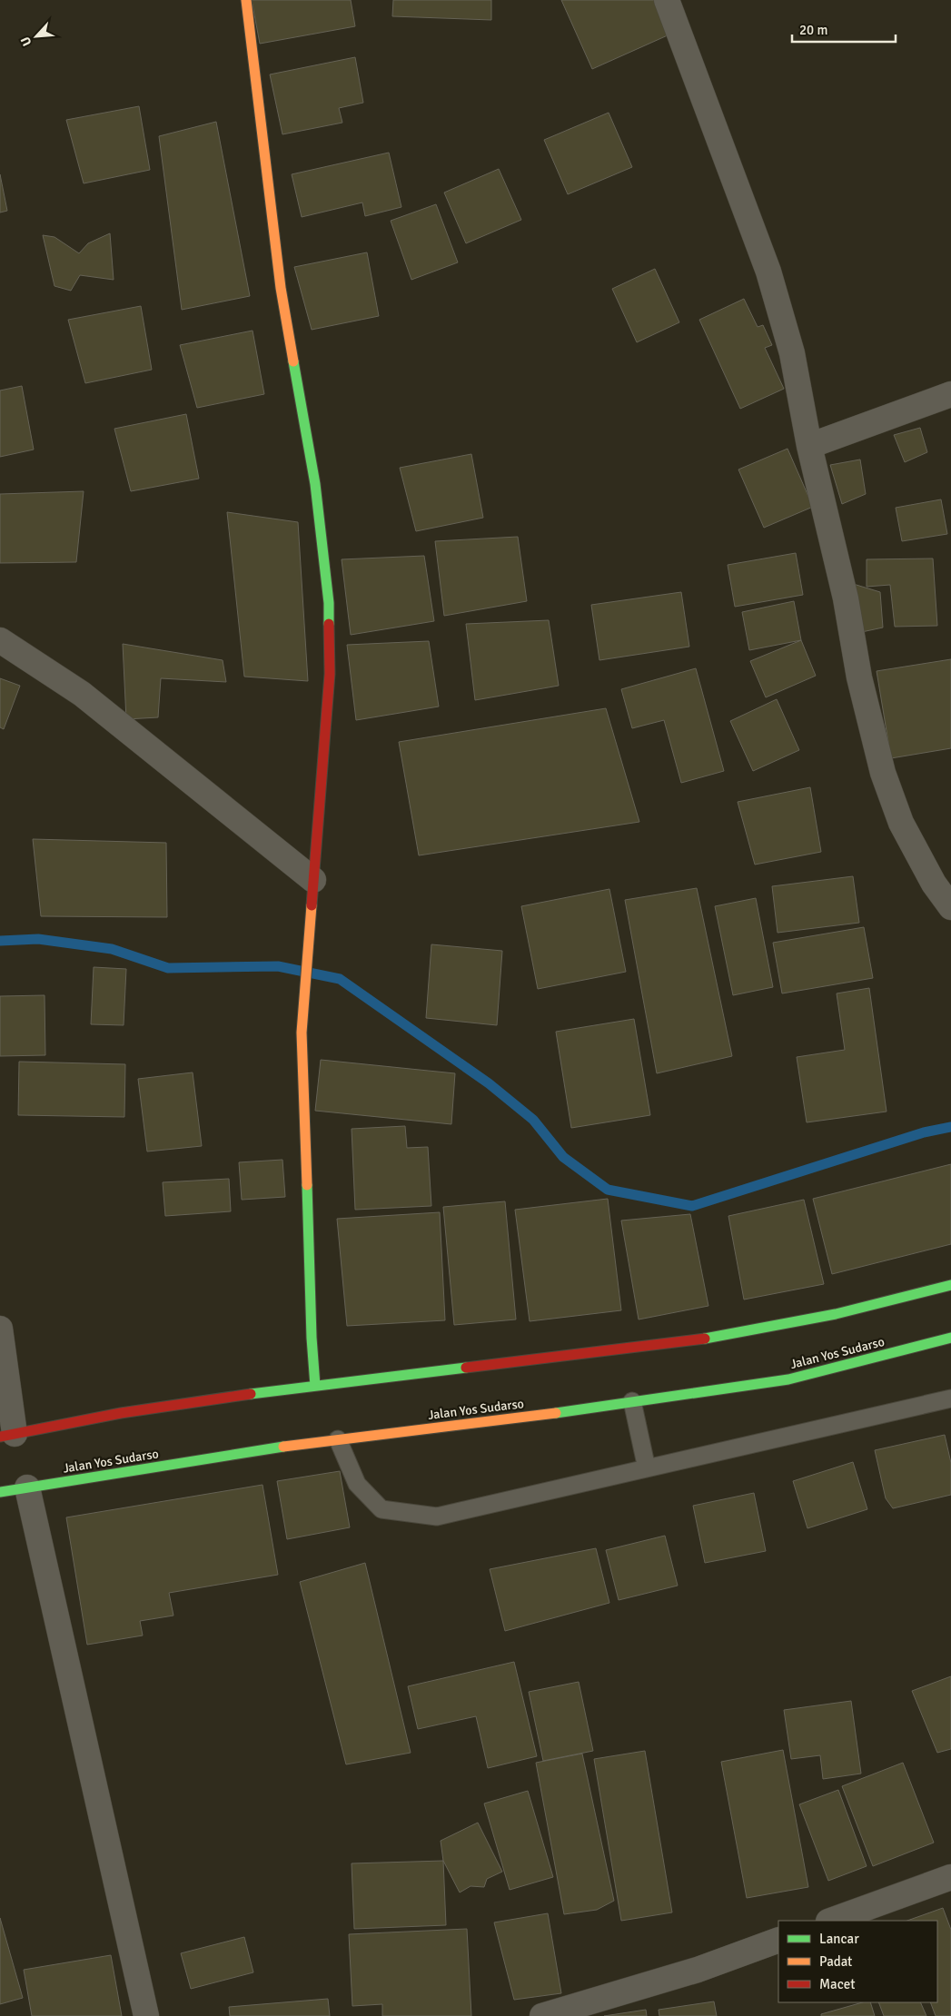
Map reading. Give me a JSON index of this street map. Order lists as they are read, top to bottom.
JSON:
{
  "streets": {
    "main road": ["Jalan Yos Sudarso"]
  },
  "legend": ["Lancar", "Padat", "Macet"],
  "scale_bar": "20 m",
  "north": "bottom left"
}
